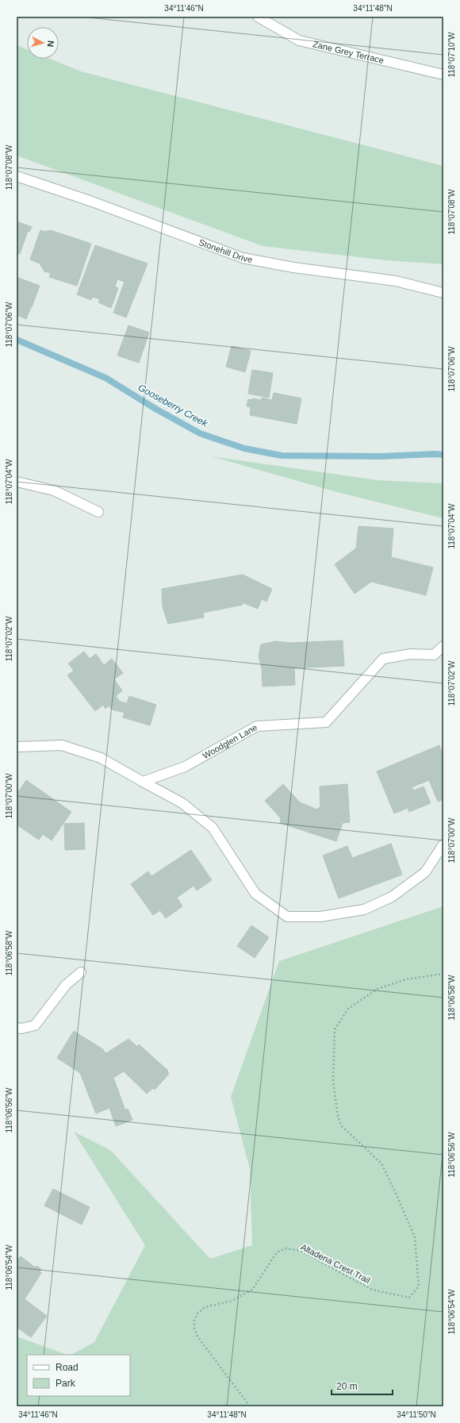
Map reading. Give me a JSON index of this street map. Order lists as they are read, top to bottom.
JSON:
{
  "streets": {
    "street": ["Zane Grey Terrace", "Stonehill Drive", "Woodglen Lane"],
    "path": ["Altadena Crest Trail"]
  },
  "water": ["Gooseberry Creek"],
  "legend": ["Road", "Park"],
  "scale_bar": "20 m",
  "north": "right",
  "coordinates": [
    "34°11'46\"N",
    "34°11'48\"N",
    "118°07'10\"W",
    "118°07'08\"W",
    "118°07'06\"W",
    "118°07'04\"W",
    "118°07'02\"W",
    "118°07'00\"W",
    "118°06'58\"W",
    "118°06'56\"W",
    "118°06'54\"W",
    "34°11'50\"N"
  ]
}
